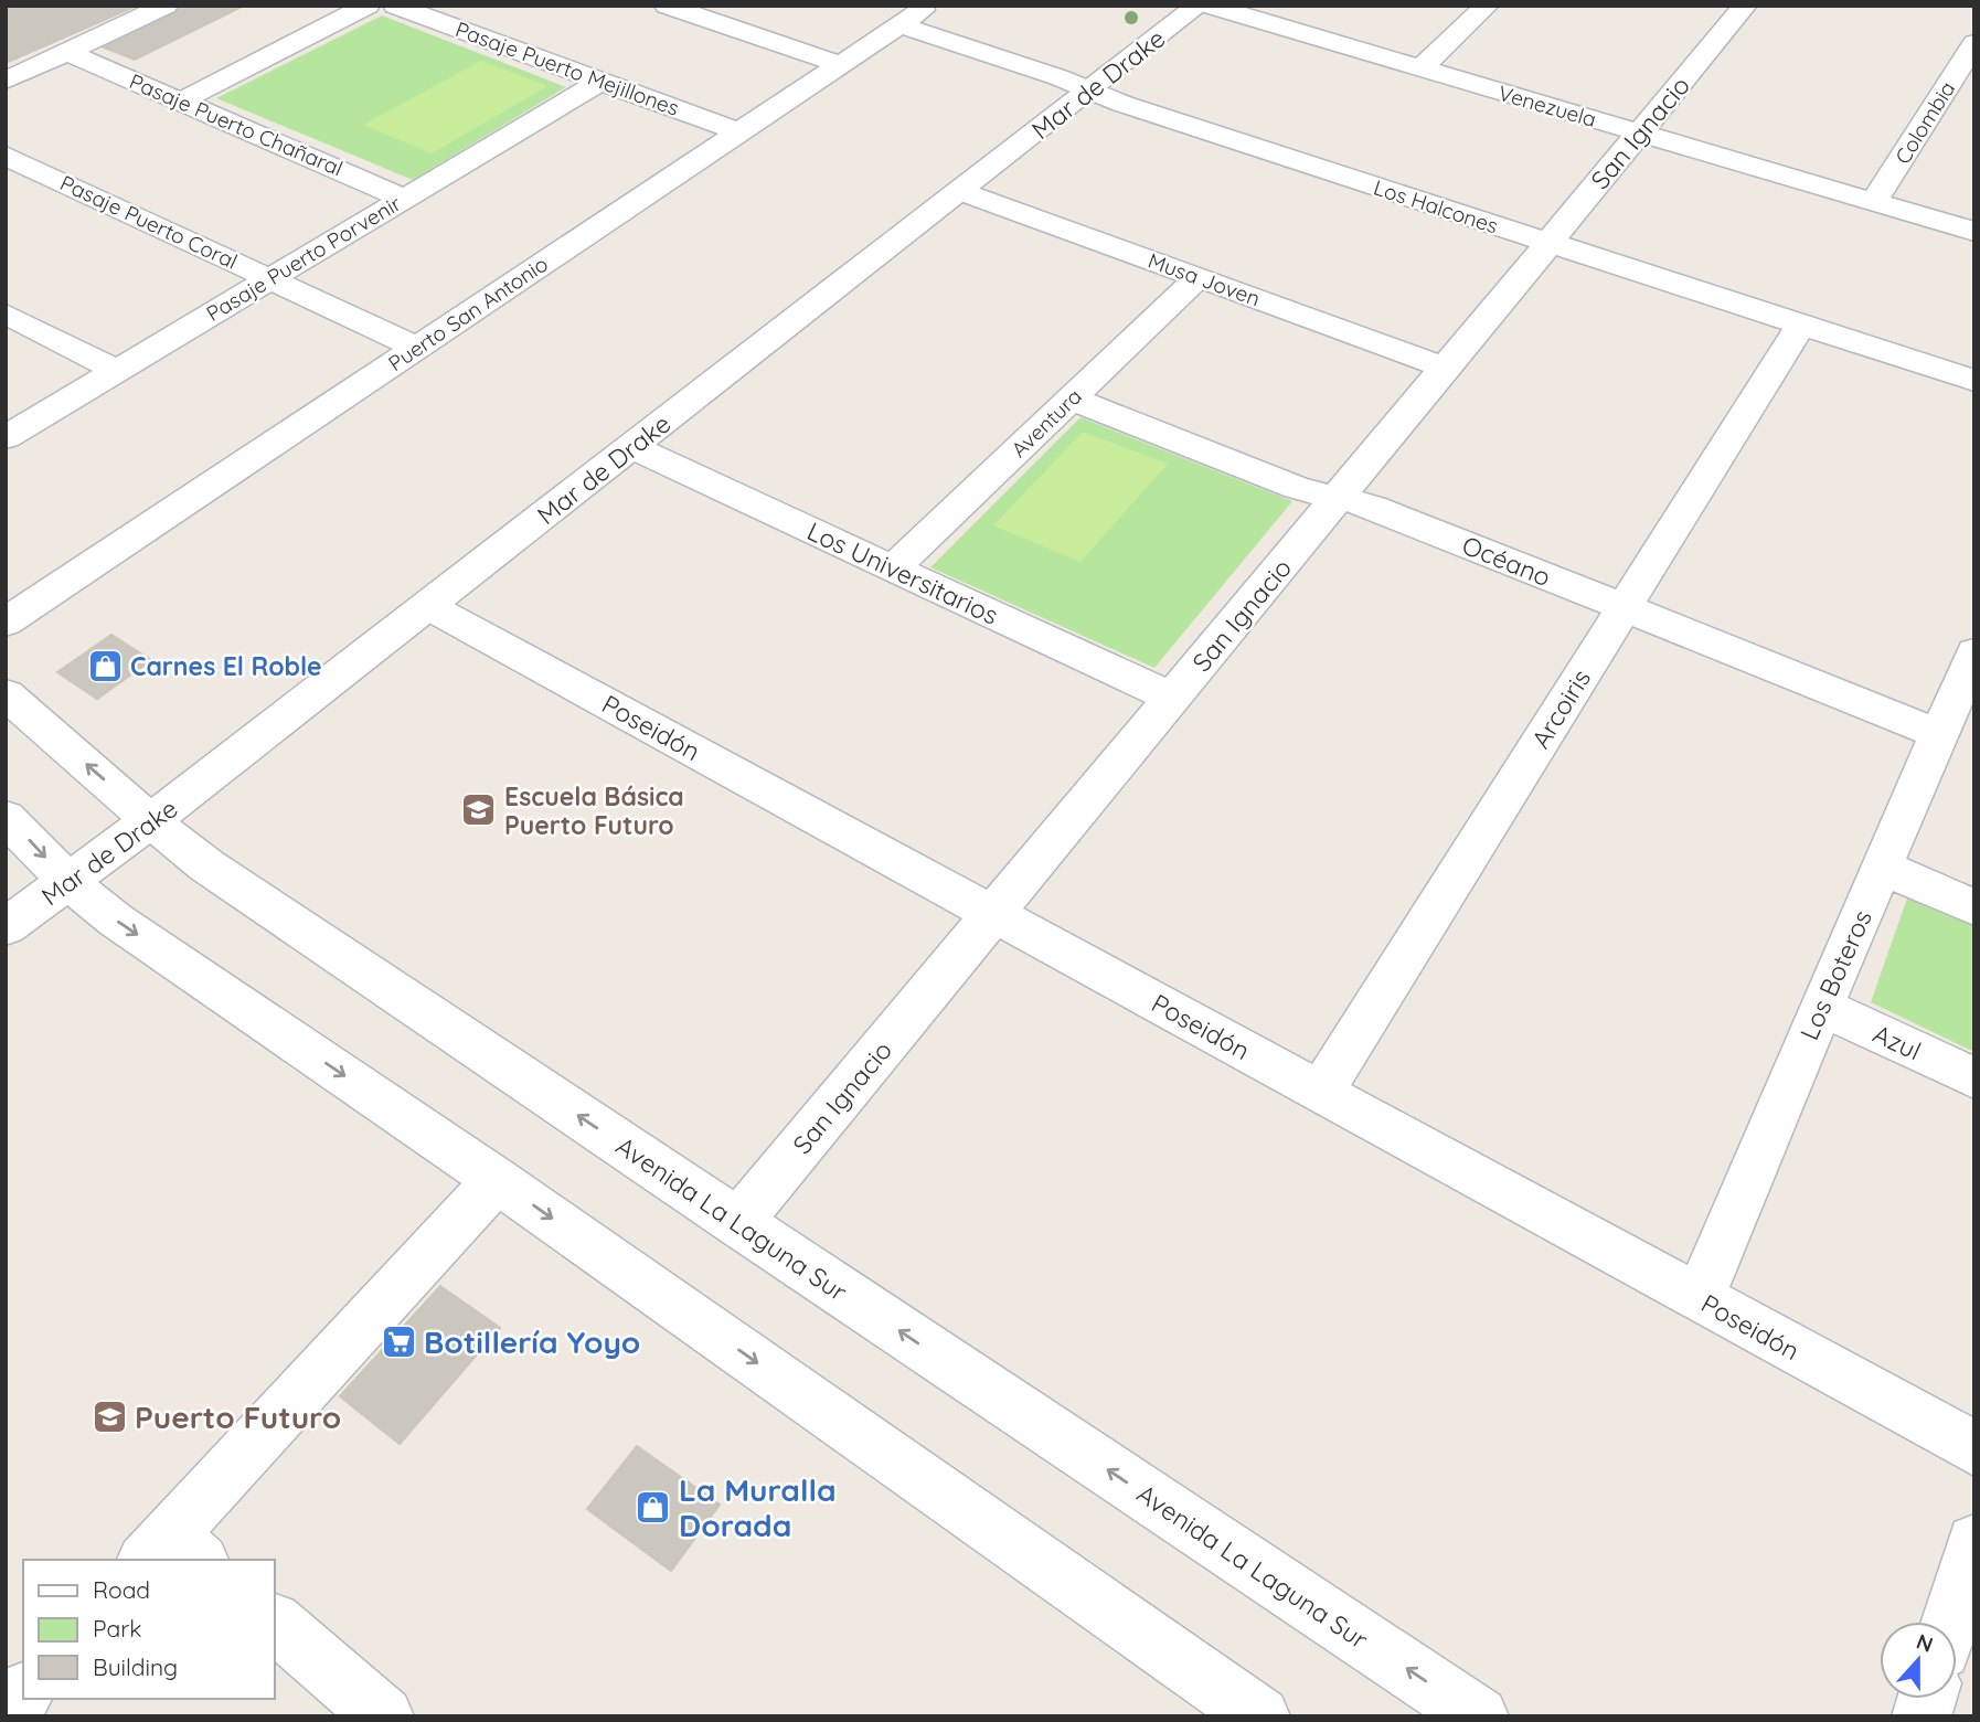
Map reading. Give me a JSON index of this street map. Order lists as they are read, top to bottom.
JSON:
{
  "streets": {
    "street": [
      "Pasaje Puerto Mejillones",
      "Mar de Drake",
      "Venezuela",
      "Colombia",
      "Pasaje Puerto Chañaral",
      "San Ignacio",
      "Los Halcones",
      "Pasaje Puerto Coral",
      "Pasaje Puerto Porvenir",
      "Musa Joven",
      "Puerto San Antonio",
      "Aventura",
      "Océano",
      "Los Universitarios",
      "Arcoiris",
      "Poseidón",
      "Los Boteros",
      "Azul",
      "Avenida La Laguna Sur"
    ]
  },
  "crossings": [
    ["Pasaje Puerto Mejillones", "Pasaje Puerto Porvenir"],
    ["Pasaje Puerto Mejillones", "Puerto San Antonio"],
    ["Mar de Drake", "Los Halcones"],
    ["Mar de Drake", "Musa Joven"],
    ["Mar de Drake", "Los Universitarios"],
    ["Mar de Drake", "Poseidón"],
    ["Mar de Drake", "Avenida La Laguna Sur"],
    ["Venezuela", "Colombia"],
    ["Venezuela", "San Ignacio"],
    ["Pasaje Puerto Chañaral", "Pasaje Puerto Porvenir"],
    ["San Ignacio", "Los Halcones"],
    ["San Ignacio", "Musa Joven"],
    ["San Ignacio", "Océano"],
    ["San Ignacio", "Los Universitarios"],
    ["San Ignacio", "Poseidón"],
    ["San Ignacio", "Avenida La Laguna Sur"],
    ["Los Halcones", "Puerto San Antonio"],
    ["Los Halcones", "Arcoiris"],
    ["Pasaje Puerto Coral", "Pasaje Puerto Porvenir"],
    ["Pasaje Puerto Coral", "Puerto San Antonio"],
    ["Musa Joven", "Aventura"],
    ["Aventura", "Océano"],
    ["Aventura", "Los Universitarios"],
    ["Océano", "Arcoiris"],
    ["Océano", "Los Boteros"],
    ["Arcoiris", "Poseidón"],
    ["Poseidón", "Los Boteros"],
    ["Los Boteros", "Azul"]
  ],
  "places": {
    "shop": ["Carnes El Roble", "La Muralla Dorada"],
    "school or university": ["Escuela Básica Puerto Futuro", "Puerto Futuro"],
    "supermarket": ["Botillería Yoyo"]
  },
  "legend": ["Road", "Park", "Building"],
  "north": "top"
}
